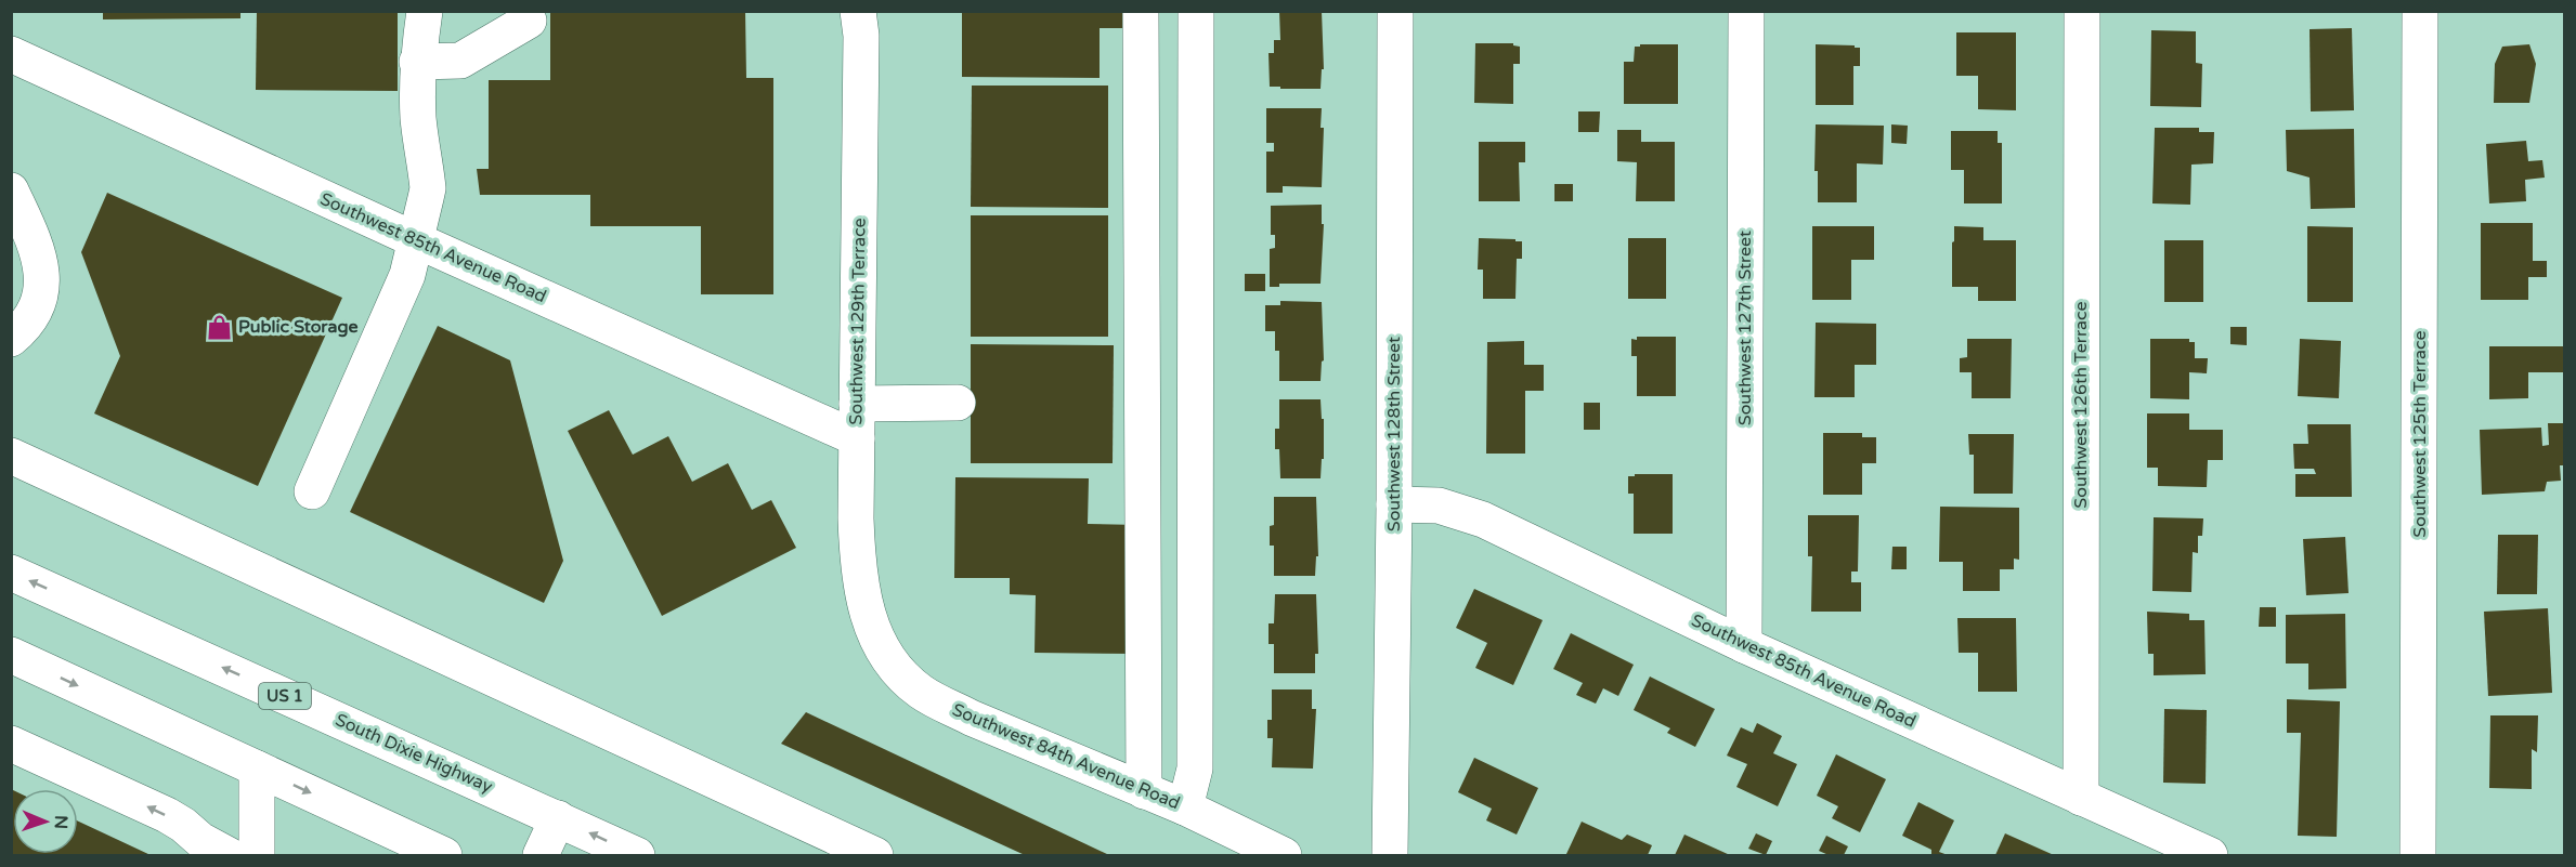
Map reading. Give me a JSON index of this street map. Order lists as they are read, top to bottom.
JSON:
{
  "streets": {
    "main road": [
      "Southwest 85th Avenue Road",
      "Southwest 129th Terrace",
      "Southwest 127th Street",
      "Southwest 126th Terrace",
      "Southwest 128th Street",
      "Southwest 125th Terrace",
      "US 1",
      "South Dixie Highway",
      "Southwest 84th Avenue Road"
    ]
  },
  "crossings": [
    ["Southwest 85th Avenue Road", "Southwest 129th Terrace"],
    ["Southwest 85th Avenue Road", "Southwest 127th Street"],
    ["Southwest 85th Avenue Road", "Southwest 126th Terrace"],
    ["Southwest 85th Avenue Road", "Southwest 128th Street"],
    ["Southwest 129th Terrace", "Southwest 84th Avenue Road"]
  ],
  "places": {
    "shop": ["Public Storage"]
  },
  "north": "right"
}
